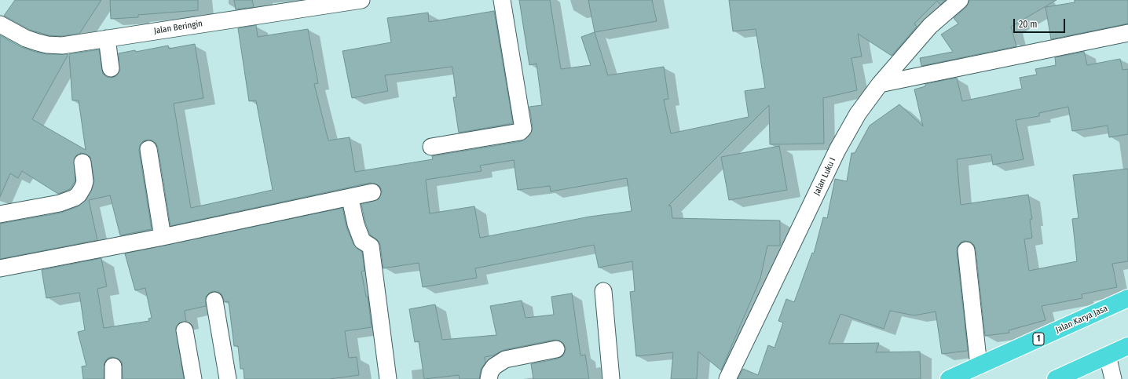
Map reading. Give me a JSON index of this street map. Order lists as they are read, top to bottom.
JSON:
{
  "streets": {
    "highway": ["Jalan Karya Jasa", "1"],
    "street": ["Jalan Beringin", "Jalan Luku I"]
  },
  "scale_bar": "20 m"
}
